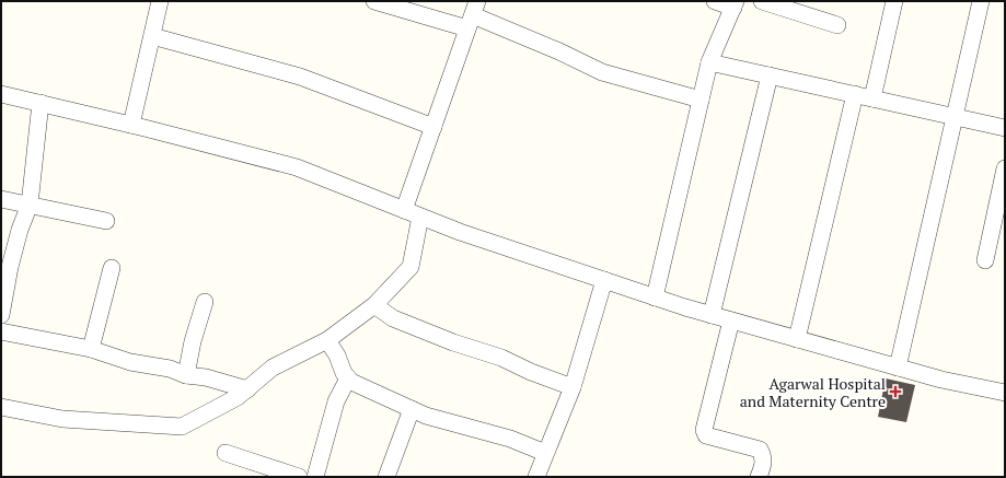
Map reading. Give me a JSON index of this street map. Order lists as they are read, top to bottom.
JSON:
{
  "places": {
    "health": ["Agarwal Hospital and Maternity Centre"]
  }
}
